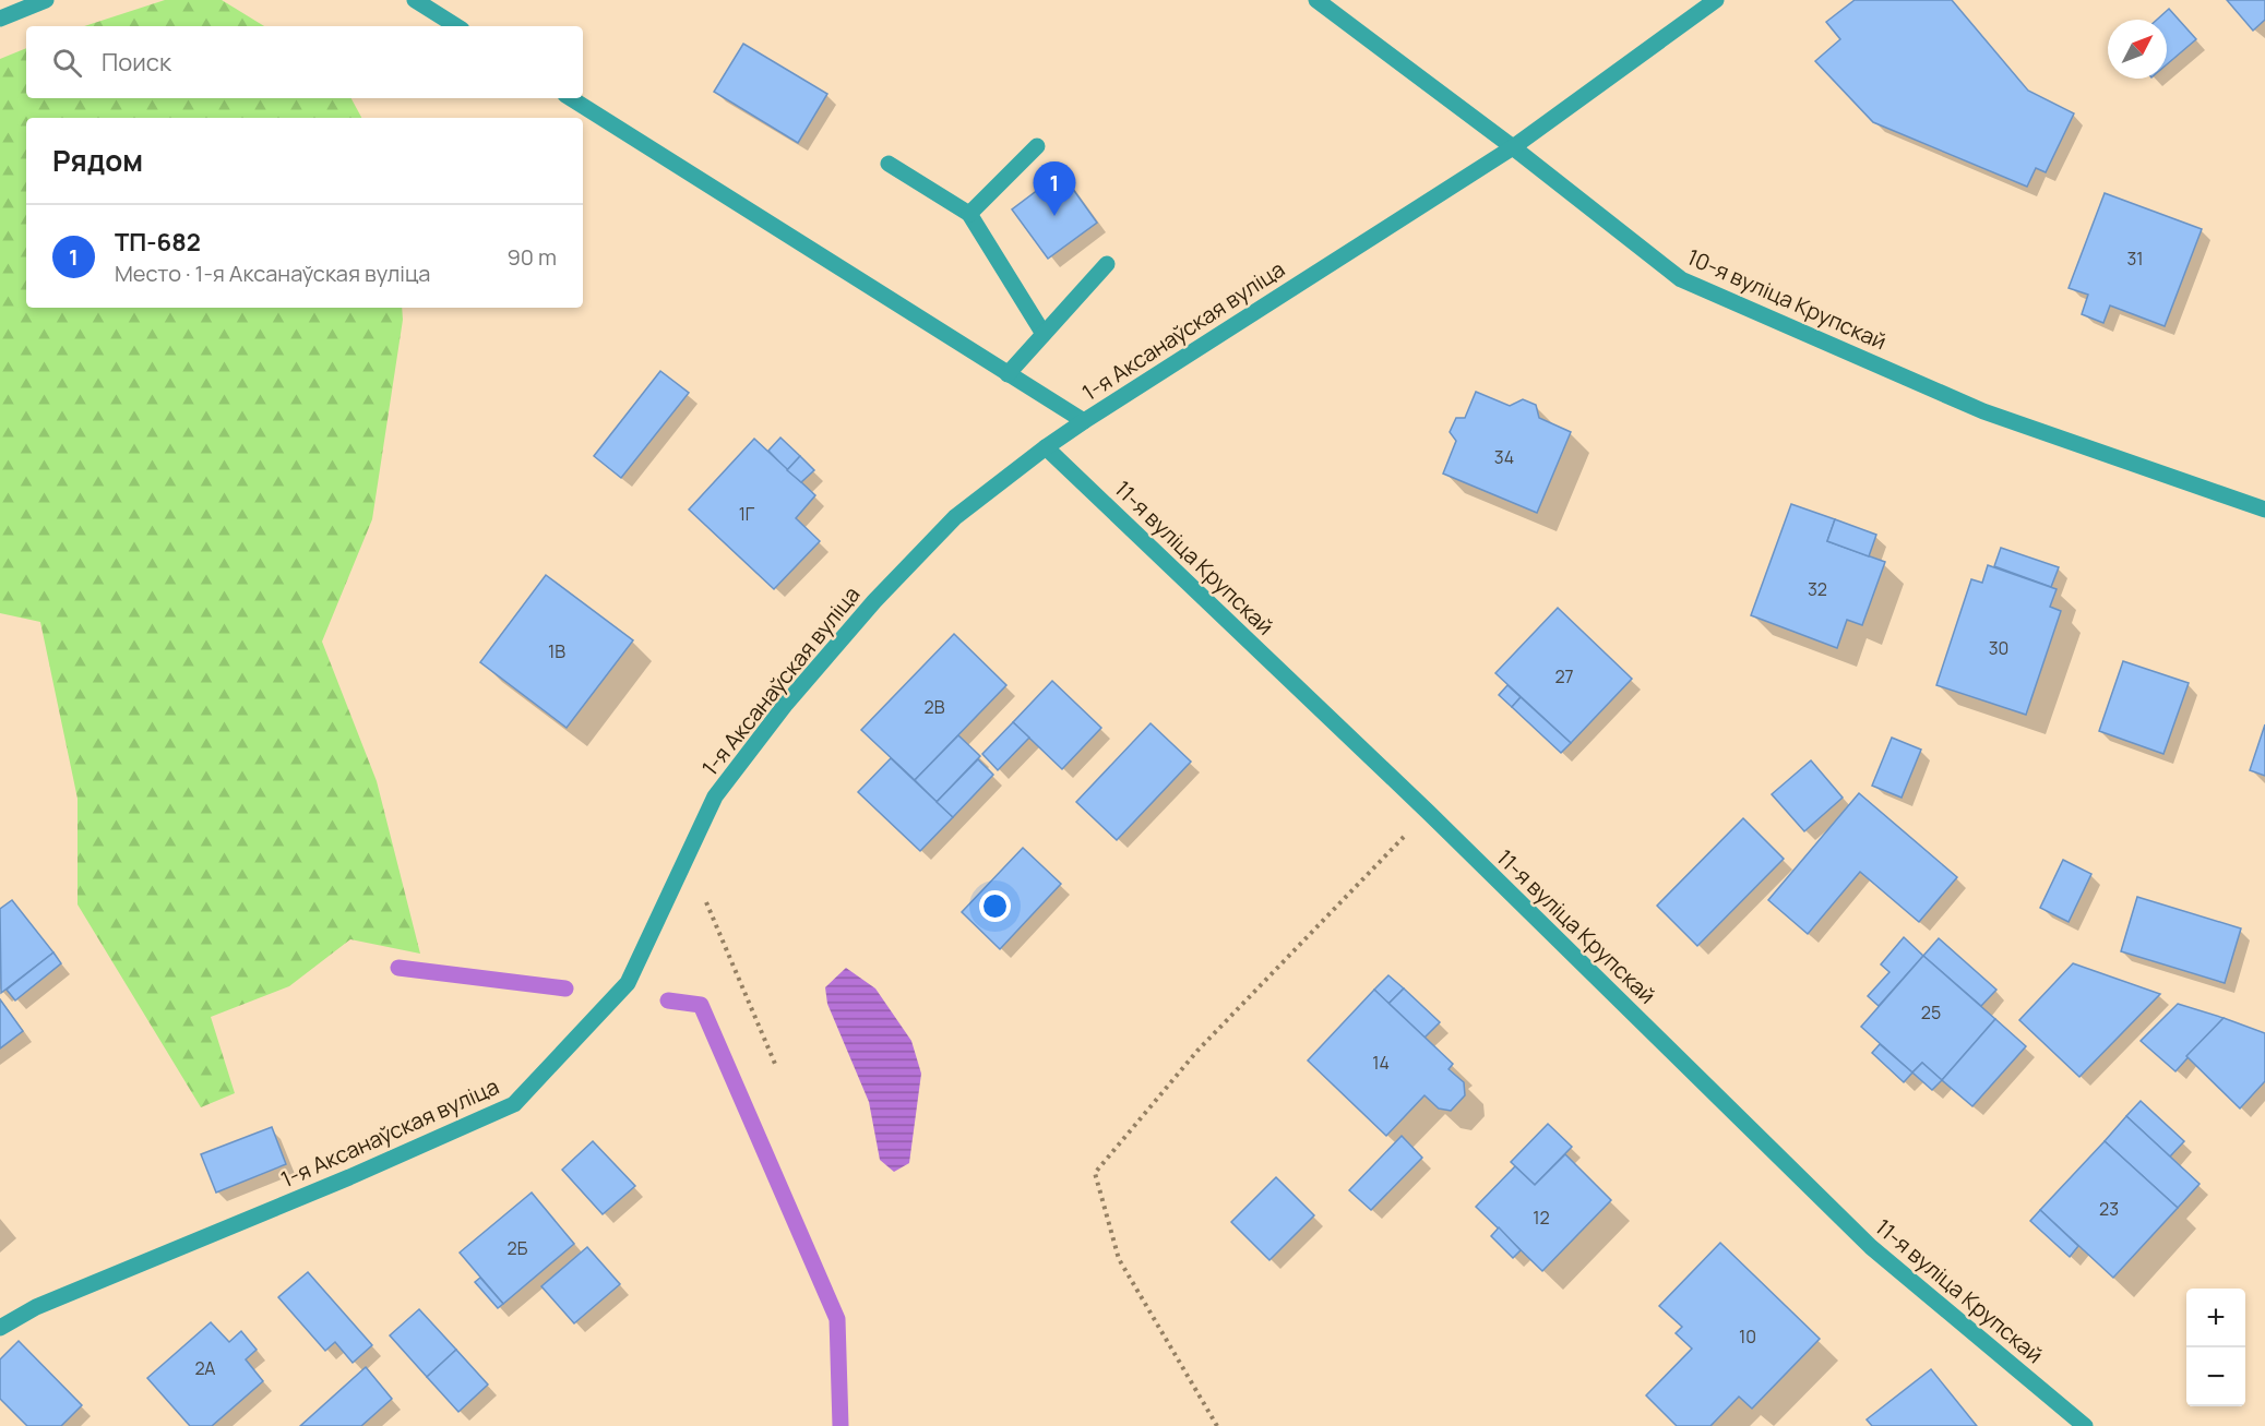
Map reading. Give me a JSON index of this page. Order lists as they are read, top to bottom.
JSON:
{
  "streets": {
    "street": ["10-я вуліца Крупскай", "1-я Аксанаўская вуліца", "11-я вуліца Крупскай"]
  },
  "crossings": [
    ["10-я вуліца Крупскай", "1-я Аксанаўская вуліца"],
    ["1-я Аксанаўская вуліца", "11-я вуліца Крупскай"]
  ],
  "house_numbers": [
    "31",
    "34",
    "1Г",
    "32",
    "30",
    "1В",
    "27",
    "2В",
    "25",
    "14",
    "23",
    "12",
    "2Б",
    "10",
    "2А"
  ],
  "north": "top right",
  "page": {
    "search": "Поиск",
    "heading": "Рядом",
    "pins": "1",
    "list": [
      {
        "mark": "1",
        "name": "ТП-682",
        "note": "Место · 1-я Аксанаўская вуліца",
        "value": "90 m"
      }
    ],
    "map_buttons": ["+", "−"]
  }
}
